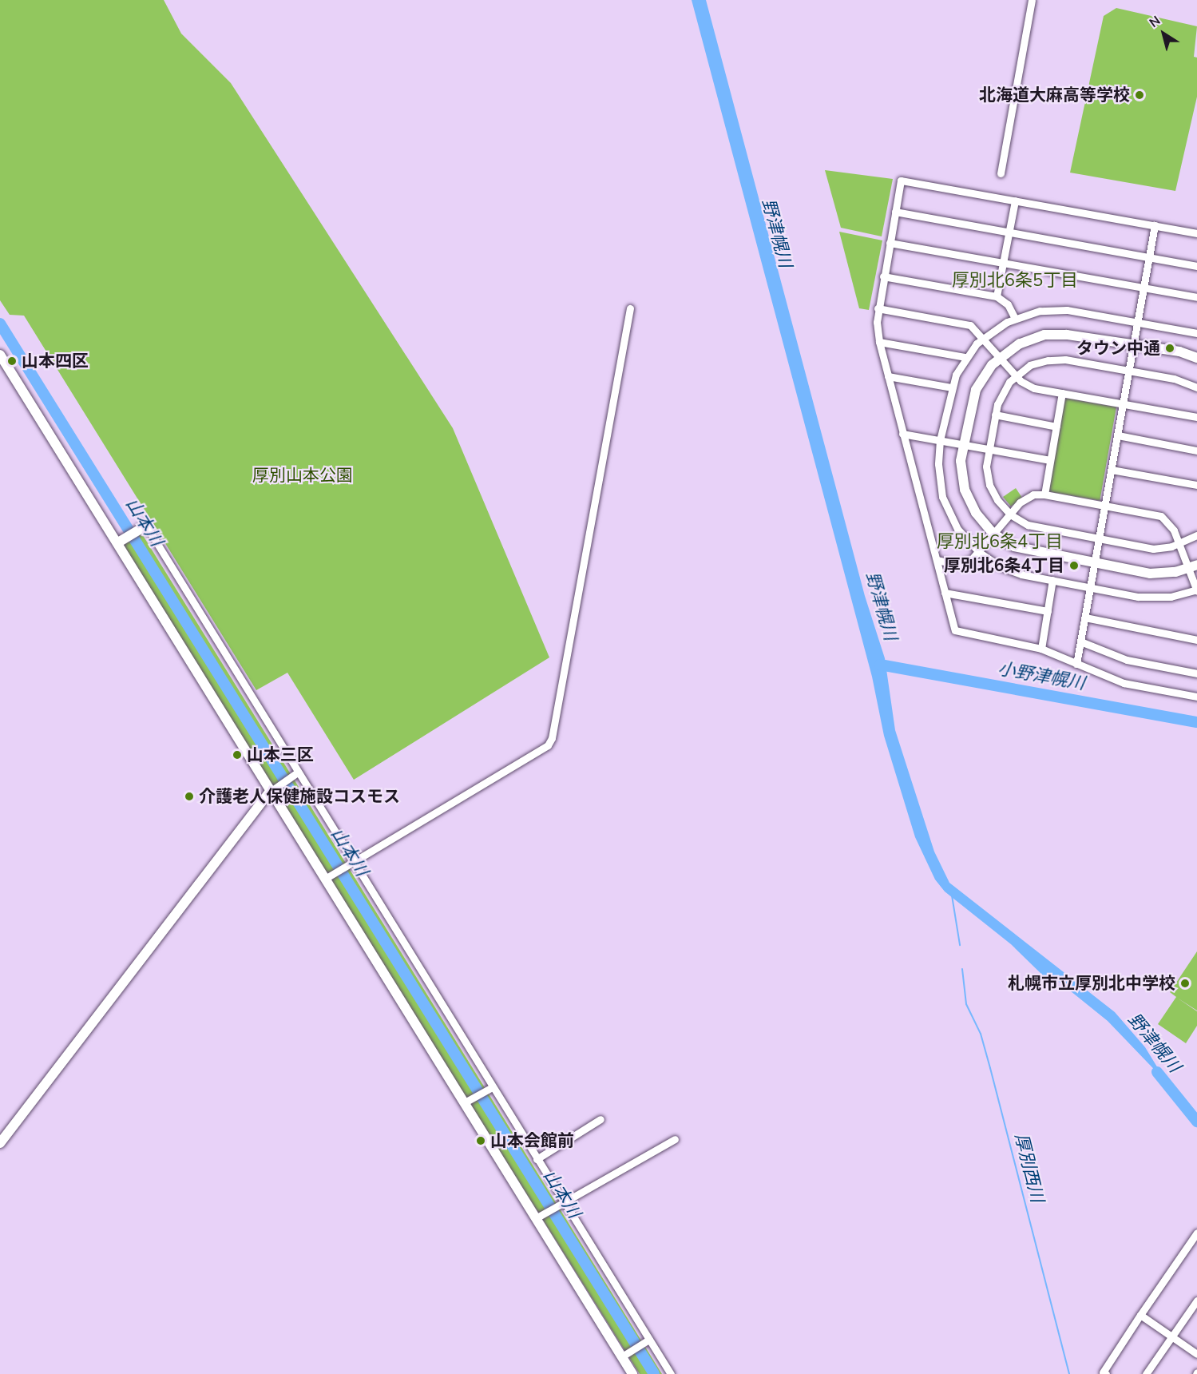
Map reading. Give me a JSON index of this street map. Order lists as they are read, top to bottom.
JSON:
{
  "districts": ["厚別北6条5丁目", "厚別北6条4丁目"],
  "water": [
    "野津幌川",
    "山本川",
    "小野津幌川",
    "厚別西川"
  ],
  "parks": ["厚別山本公園"],
  "places": [
    "北海道大麻高等学校",
    "タウン中通",
    "山本四区",
    "厚別北6条4丁目",
    "山本三区",
    "介護老人保健施設コスモス",
    "札幌市立厚別北中学校",
    "山本会館前"
  ],
  "north": "top left"
}
